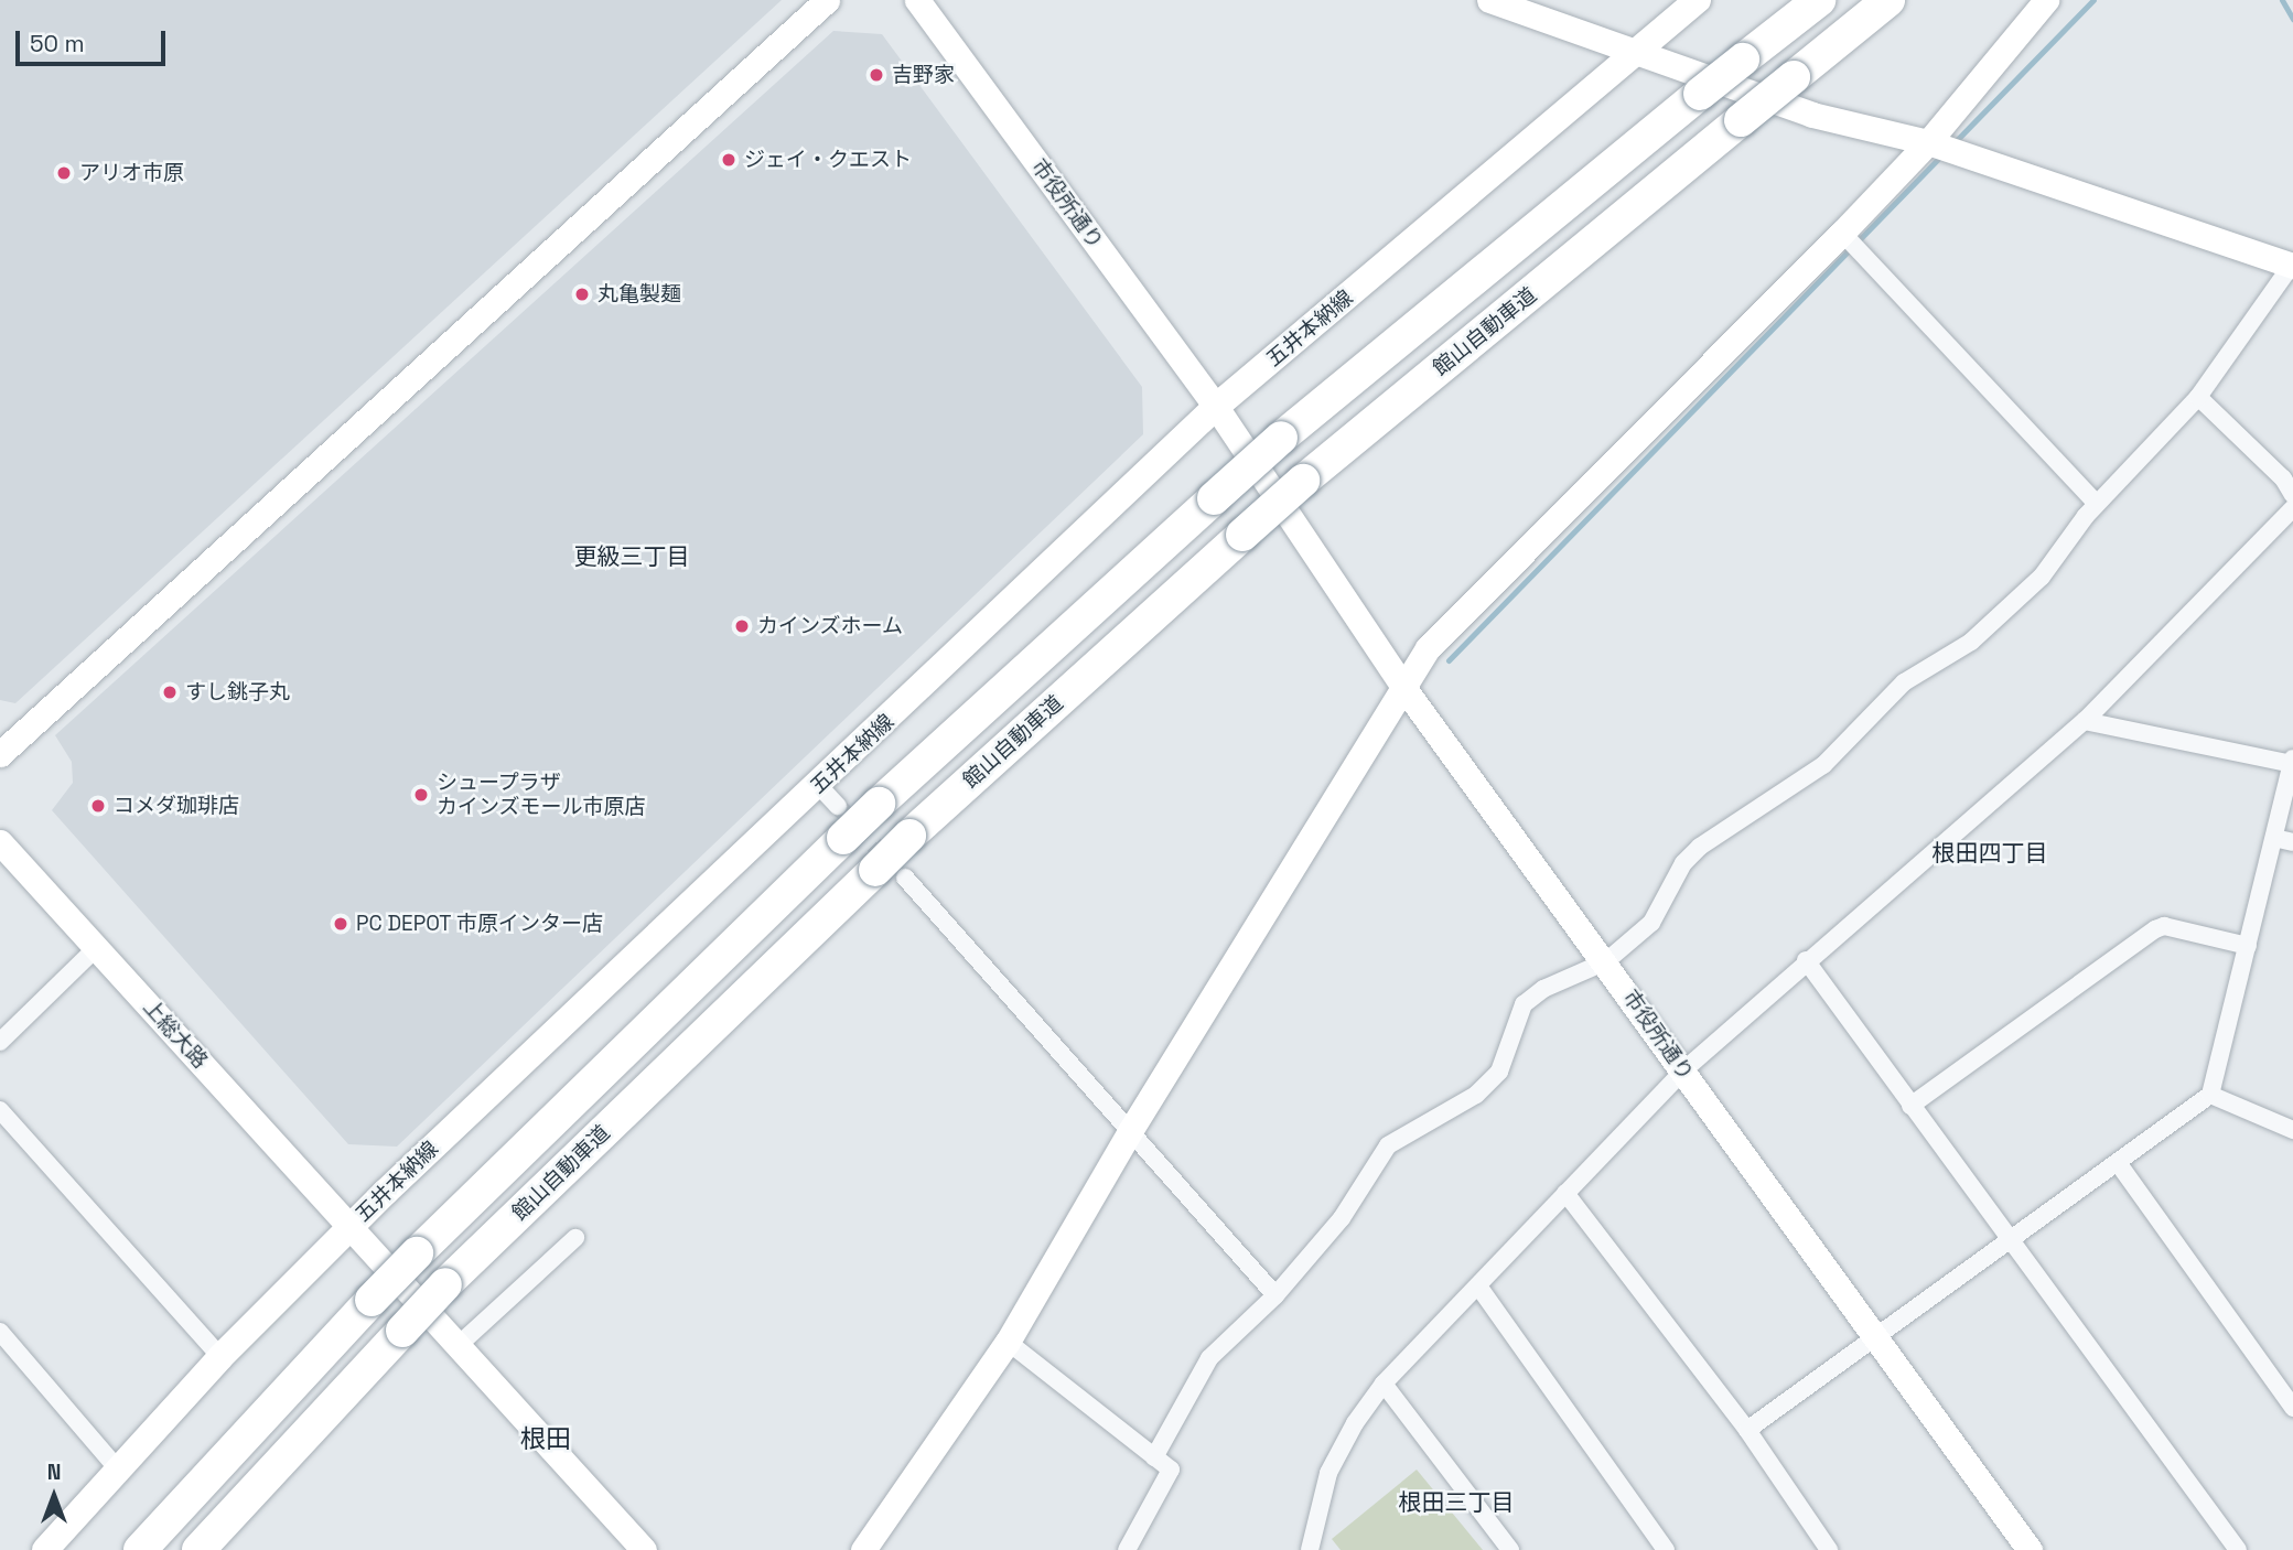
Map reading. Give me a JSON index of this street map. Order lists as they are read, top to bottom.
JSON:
{
  "streets": {
    "highway": ["館山自動車道"],
    "main road": ["五井本納線"],
    "street": ["市役所通り", "上総大路"]
  },
  "crossings": [
    ["市役所通り", "五井本納線"],
    ["五井本納線", "上総大路"]
  ],
  "districts": [
    "更級三丁目",
    "根田四丁目",
    "根田",
    "根田三丁目"
  ],
  "places": [
    "吉野家",
    "ジェイ・クエスト",
    "アリオ市原",
    "丸亀製麺",
    "カインズホーム",
    "すし銚子丸",
    "シュープラザ カインズモール市原店",
    "コメダ珈琲店",
    "PC DEPOT 市原インター店"
  ],
  "scale_bar": "50 m",
  "north": "top"
}
